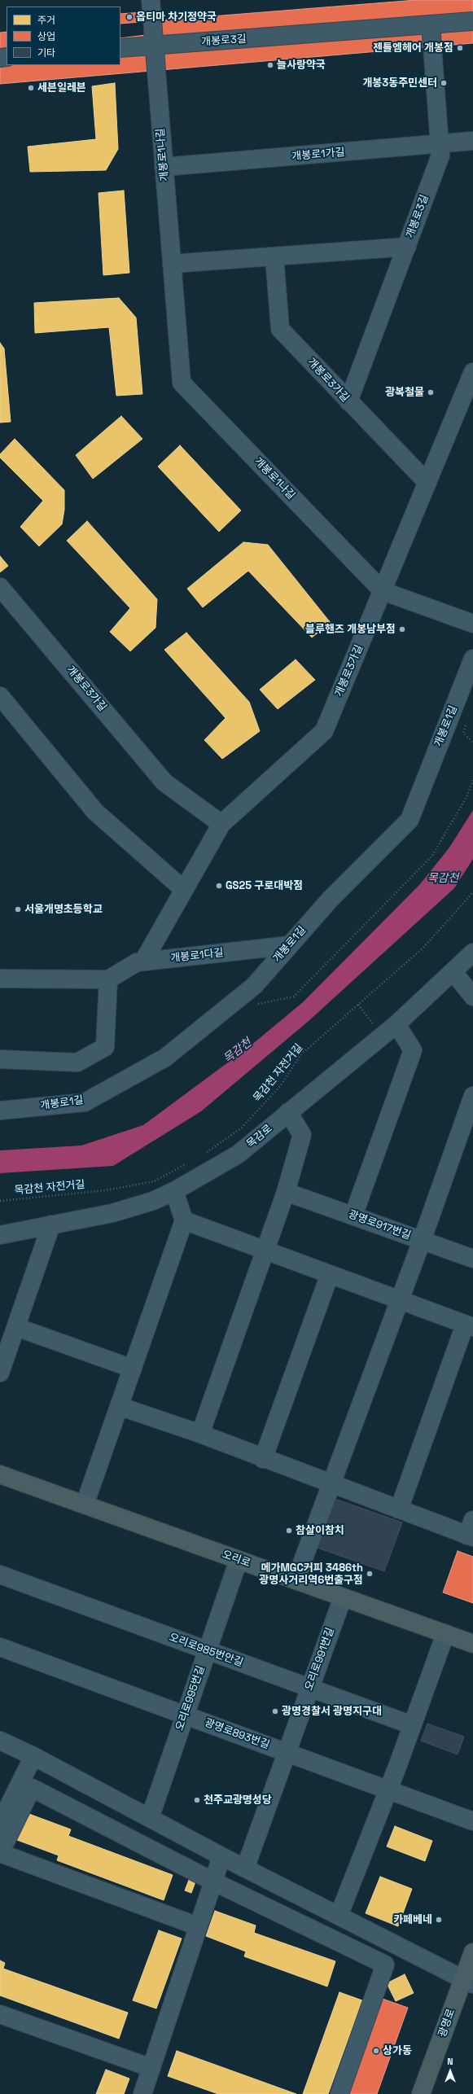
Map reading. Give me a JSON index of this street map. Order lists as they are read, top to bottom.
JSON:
{
  "streets": {
    "main road": ["오리로", "광명로"],
    "street": [
      "개봉로3길",
      "개봉로1나길",
      "개봉로1가길",
      "개봉로3가길",
      "개봉로1길",
      "개봉로1다길",
      "목감로",
      "광명로917번길",
      "오리로985번안길",
      "오리로991번길",
      "오리로995번길",
      "광명로893번길"
    ],
    "path": ["목감천 자전거길"]
  },
  "crossings": [
    ["개봉로3길", "개봉로1나길"],
    ["개봉로3길", "개봉로1가길"],
    ["개봉로3길", "개봉로3가길"],
    ["개봉로1나길", "개봉로1가길"],
    ["개봉로1나길", "개봉로3가길"],
    ["개봉로3가길", "개봉로1다길"],
    ["개봉로1길", "개봉로1다길"],
    ["오리로", "오리로991번길"],
    ["오리로", "오리로995번길"],
    ["오리로985번안길", "오리로991번길"],
    ["오리로985번안길", "오리로995번길"],
    ["오리로991번길", "광명로893번길"],
    ["오리로995번길", "광명로893번길"]
  ],
  "water": ["목감천"],
  "places": [
    "옵티마 차기정약국",
    "젠틀엠헤어 개봉점",
    "늘사랑약국",
    "개봉3동주민센터",
    "세븐일레븐",
    "광복철물",
    "블루핸즈 개봉남부점",
    "GS25 구로대박점",
    "서울개명초등학교",
    "참살이참치",
    "메가MGC커피 3486th 광명사거리역6번출구점",
    "광명경찰서 광명지구대",
    "천주교광명성당",
    "카페베네",
    "상가동"
  ],
  "legend": ["주거", "상업", "기타"],
  "north": "top"
}
